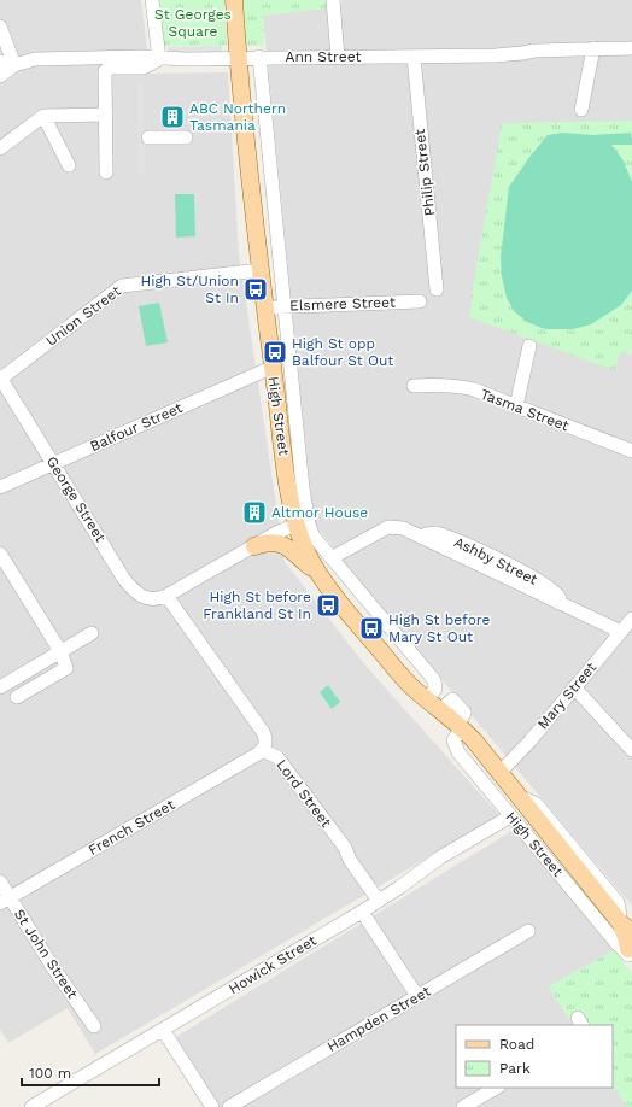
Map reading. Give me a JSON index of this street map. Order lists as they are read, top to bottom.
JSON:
{
  "streets": {
    "main road": ["High Street"],
    "street": [
      "Ann Street",
      "Philip Street",
      "Elsmere Street",
      "Union Street",
      "Tasma Street",
      "Balfour Street",
      "George Street",
      "Ashby Street",
      "Mary Street",
      "Lord Street",
      "French Street",
      "St John Street",
      "Howick Street",
      "Hampden Street"
    ]
  },
  "crossings": [
    ["Ann Street", "Philip Street"],
    ["Ann Street", "High Street"],
    ["Elsmere Street", "High Street"],
    ["Union Street", "High Street"],
    ["Union Street", "George Street"],
    ["High Street", "Balfour Street"],
    ["High Street", "Ashby Street"],
    ["High Street", "Mary Street"],
    ["High Street", "Howick Street"],
    ["Balfour Street", "George Street"],
    ["George Street", "Lord Street"],
    ["Ashby Street", "Mary Street"],
    ["Lord Street", "French Street"],
    ["Lord Street", "Howick Street"],
    ["French Street", "St John Street"]
  ],
  "parks": ["St Georges Square"],
  "places": {
    "building": ["ABC Northern Tasmania", "Altmor House"],
    "bus stop": [
      "High St/Union St In",
      "High St opp Balfour St Out",
      "High St before Frankland St In",
      "High St before Mary St Out"
    ]
  },
  "legend": ["Road", "Park"],
  "scale_bar": "100 m"
}
